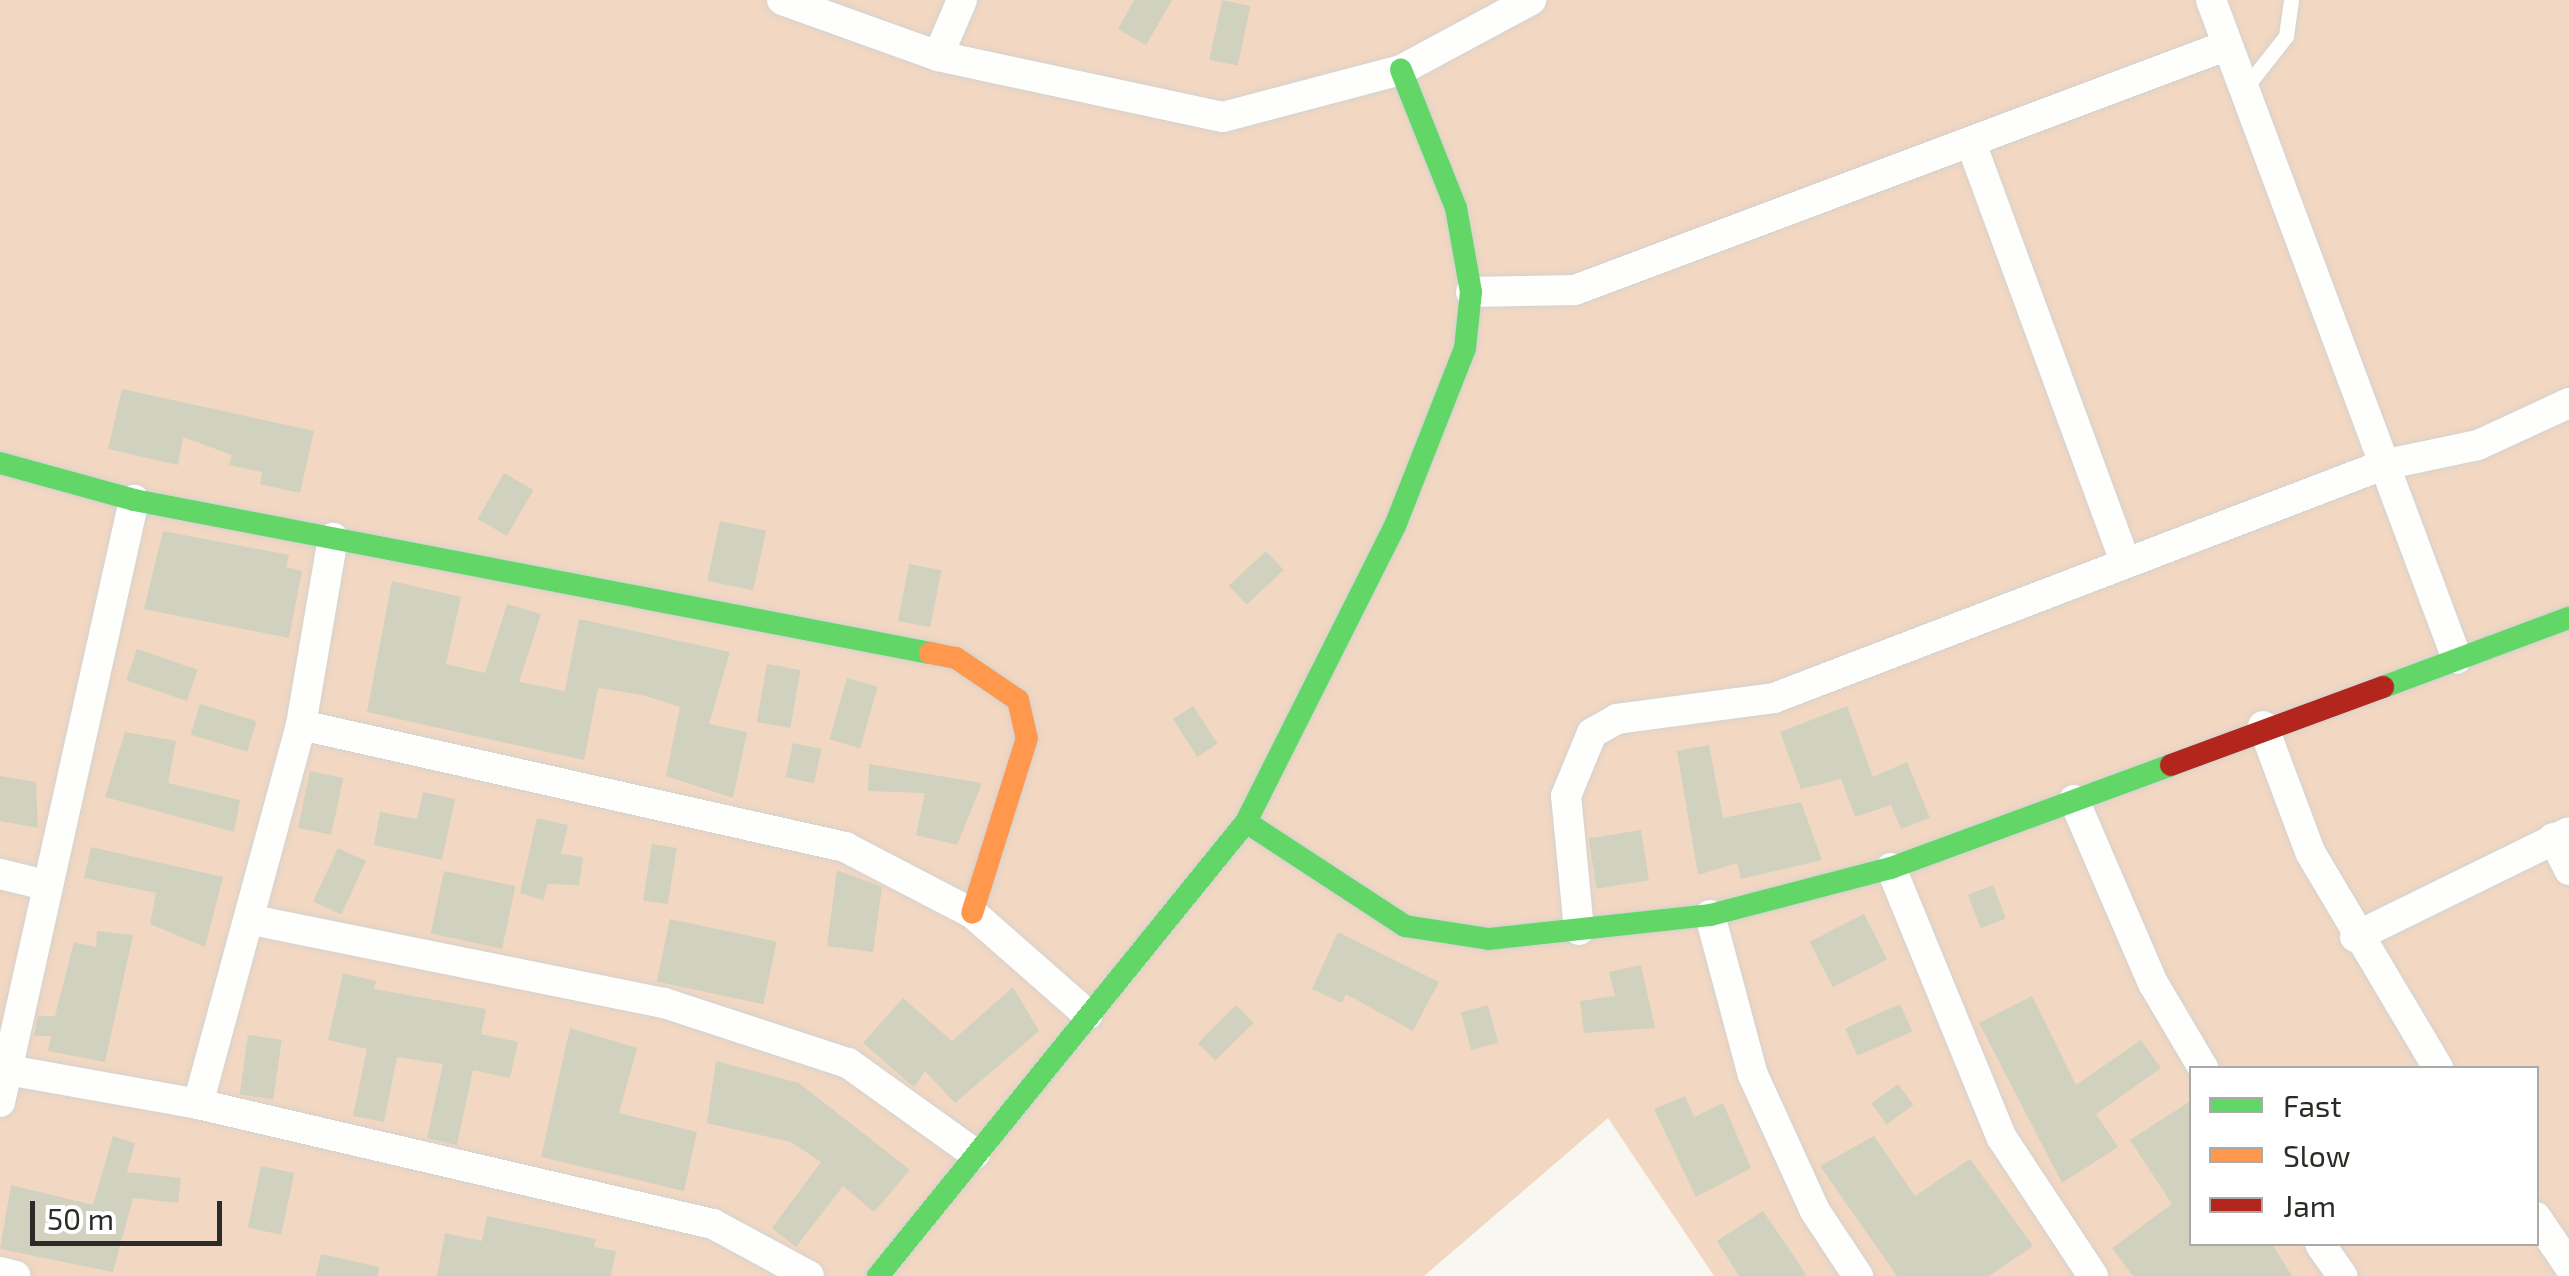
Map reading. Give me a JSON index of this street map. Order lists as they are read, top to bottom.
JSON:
{
  "legend": ["Fast", "Slow", "Jam"],
  "scale_bar": "50 m"
}
